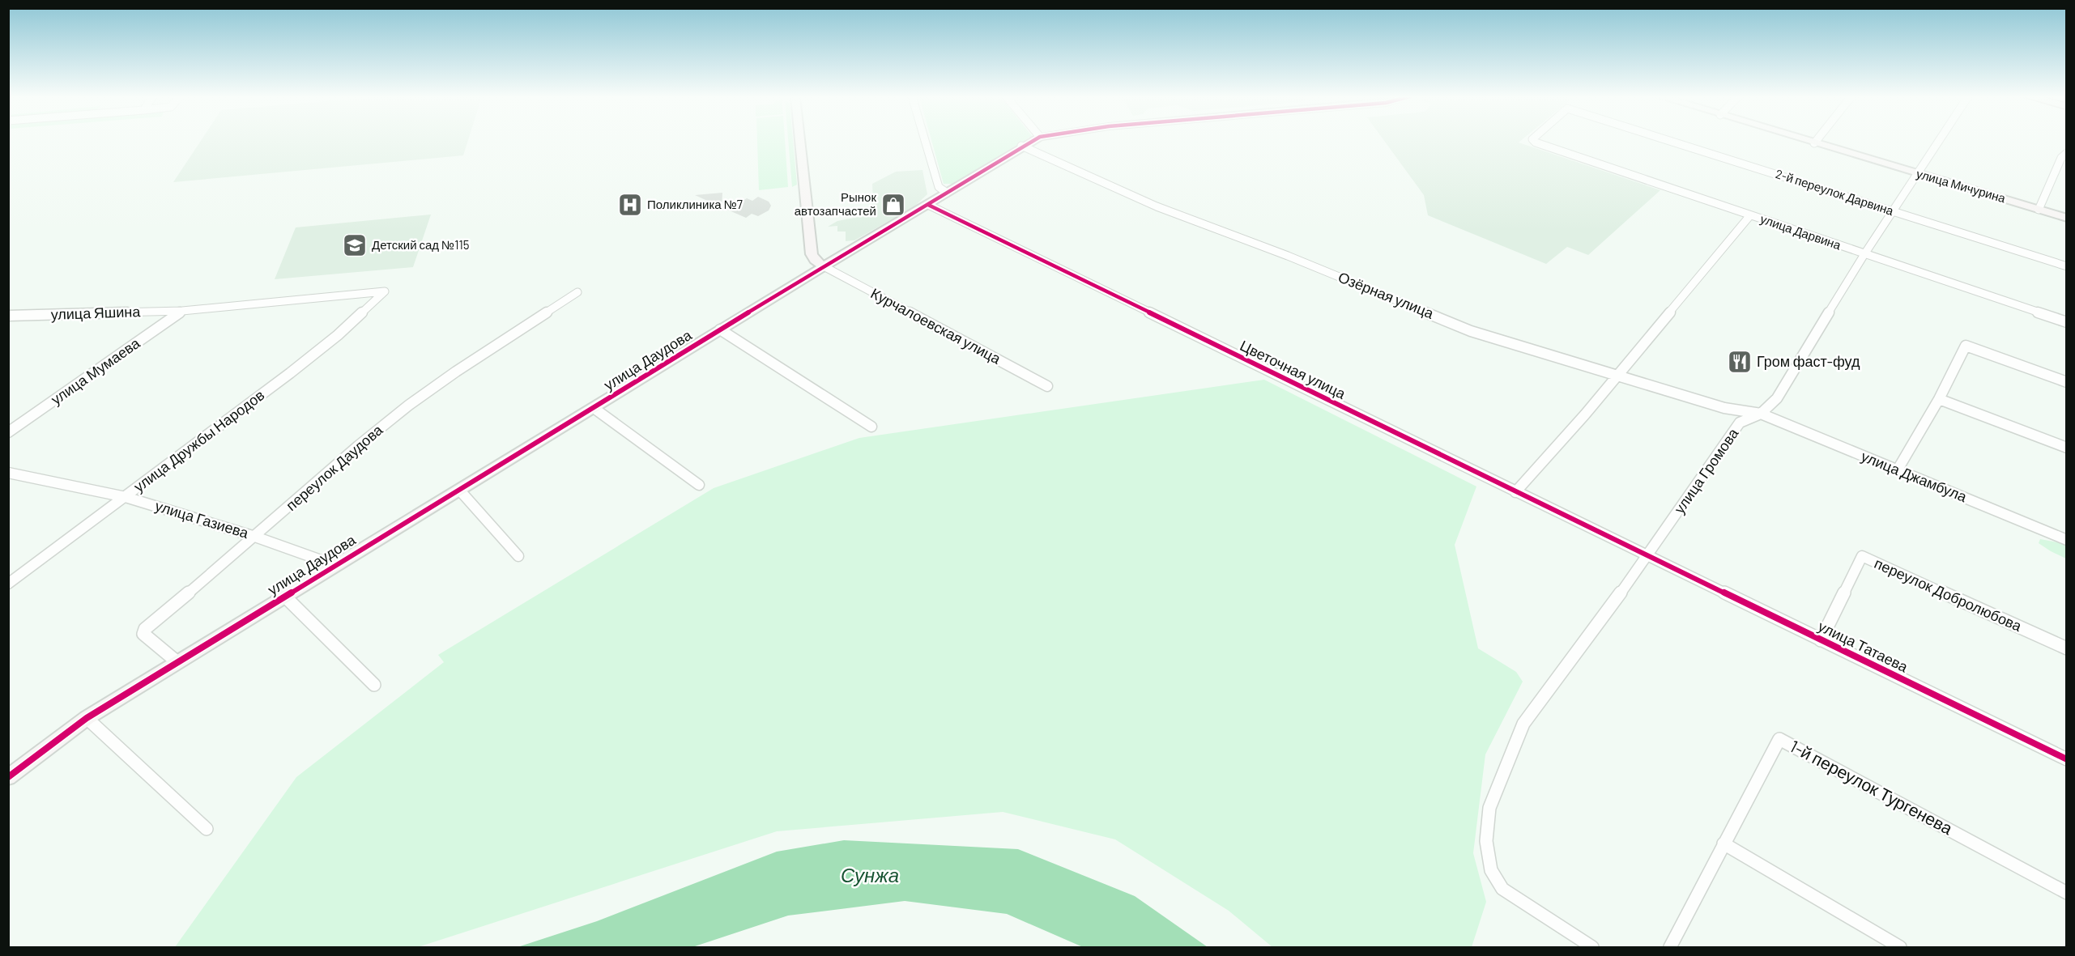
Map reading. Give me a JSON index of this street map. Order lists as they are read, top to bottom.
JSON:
{
  "streets": {
    "street": [
      "улица Мичурина",
      "2-й переулок Дарвина",
      "улица Дарвина",
      "Озёрная улица",
      "улица Яшина",
      "Курчалоевская улица",
      "улица Даудова",
      "Цветочная улица",
      "улица Мумаева",
      "улица Дружбы Народов",
      "переулок Даудова",
      "улица Громова",
      "улица Джамбула",
      "улица Газиева",
      "переулок Добролюбова",
      "улица Татаева",
      "1-й переулок Тургенева"
    ]
  },
  "crossings": [
    ["улица Мичурина", "улица Громова"],
    ["2-й переулок Дарвина", "улица Громова"],
    ["улица Дарвина", "улица Громова"],
    ["Озёрная улица", "улица Даудова"],
    ["Озёрная улица", "улица Громова"],
    ["Озёрная улица", "улица Джамбула"],
    ["улица Яшина", "улица Мумаева"],
    ["улица Яшина", "улица Дружбы Народов"],
    ["Курчалоевская улица", "улица Даудова"],
    ["улица Даудова", "Цветочная улица"],
    ["улица Даудова", "переулок Даудова"],
    ["улица Даудова", "улица Газиева"],
    ["Цветочная улица", "улица Громова"],
    ["Цветочная улица", "улица Татаева"],
    ["улица Дружбы Народов", "улица Газиева"],
    ["переулок Даудова", "улица Газиева"],
    ["улица Громова", "улица Джамбула"],
    ["улица Громова", "улица Татаева"],
    ["переулок Добролюбова", "улица Татаева"]
  ],
  "water": ["Сунжа"],
  "places": {
    "hospital": ["Поликлиника №7"],
    "shop": ["Рынок автозапчастей"],
    "school or university": ["Детский сад №115"],
    "restaurant": ["Гром фаст-фуд"]
  }
}
